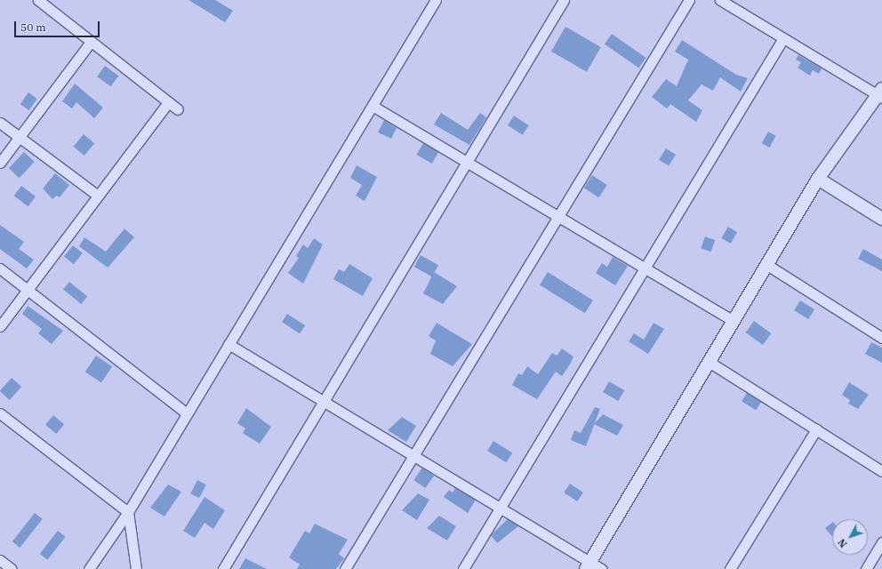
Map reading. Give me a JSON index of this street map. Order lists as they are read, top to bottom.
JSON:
{
  "scale_bar": "50 m",
  "north": "bottom left"
}
